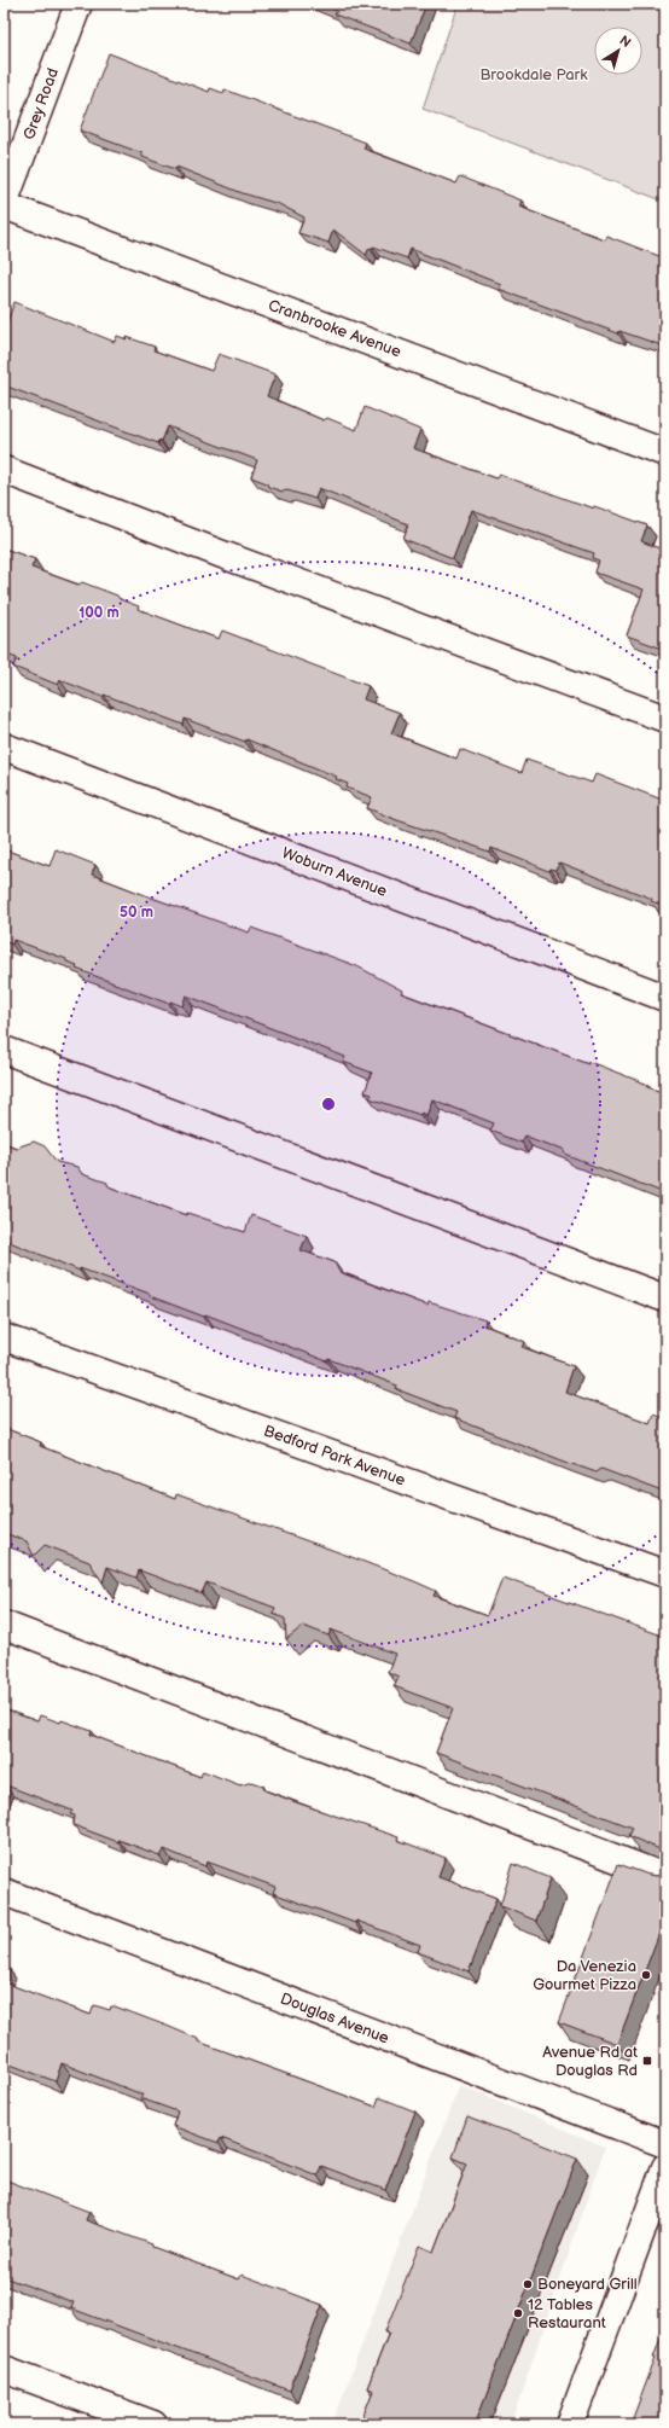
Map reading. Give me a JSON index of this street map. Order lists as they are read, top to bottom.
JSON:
{
  "streets": {
    "street": [
      "Grey Road",
      "Cranbrooke Avenue",
      "Woburn Avenue",
      "Bedford Park Avenue",
      "Douglas Avenue"
    ]
  },
  "crossings": [
    ["Grey Road", "Cranbrooke Avenue"]
  ],
  "parks": ["Brookdale Park"],
  "places": {
    "other": ["Da Venezia Gourmet Pizza", "Boneyard Grill", "12 Tables Restaurant"],
    "transit": ["Avenue Rd at Douglas Rd"]
  },
  "north": "top right",
  "rings": ["100 m", "50 m"]
}
